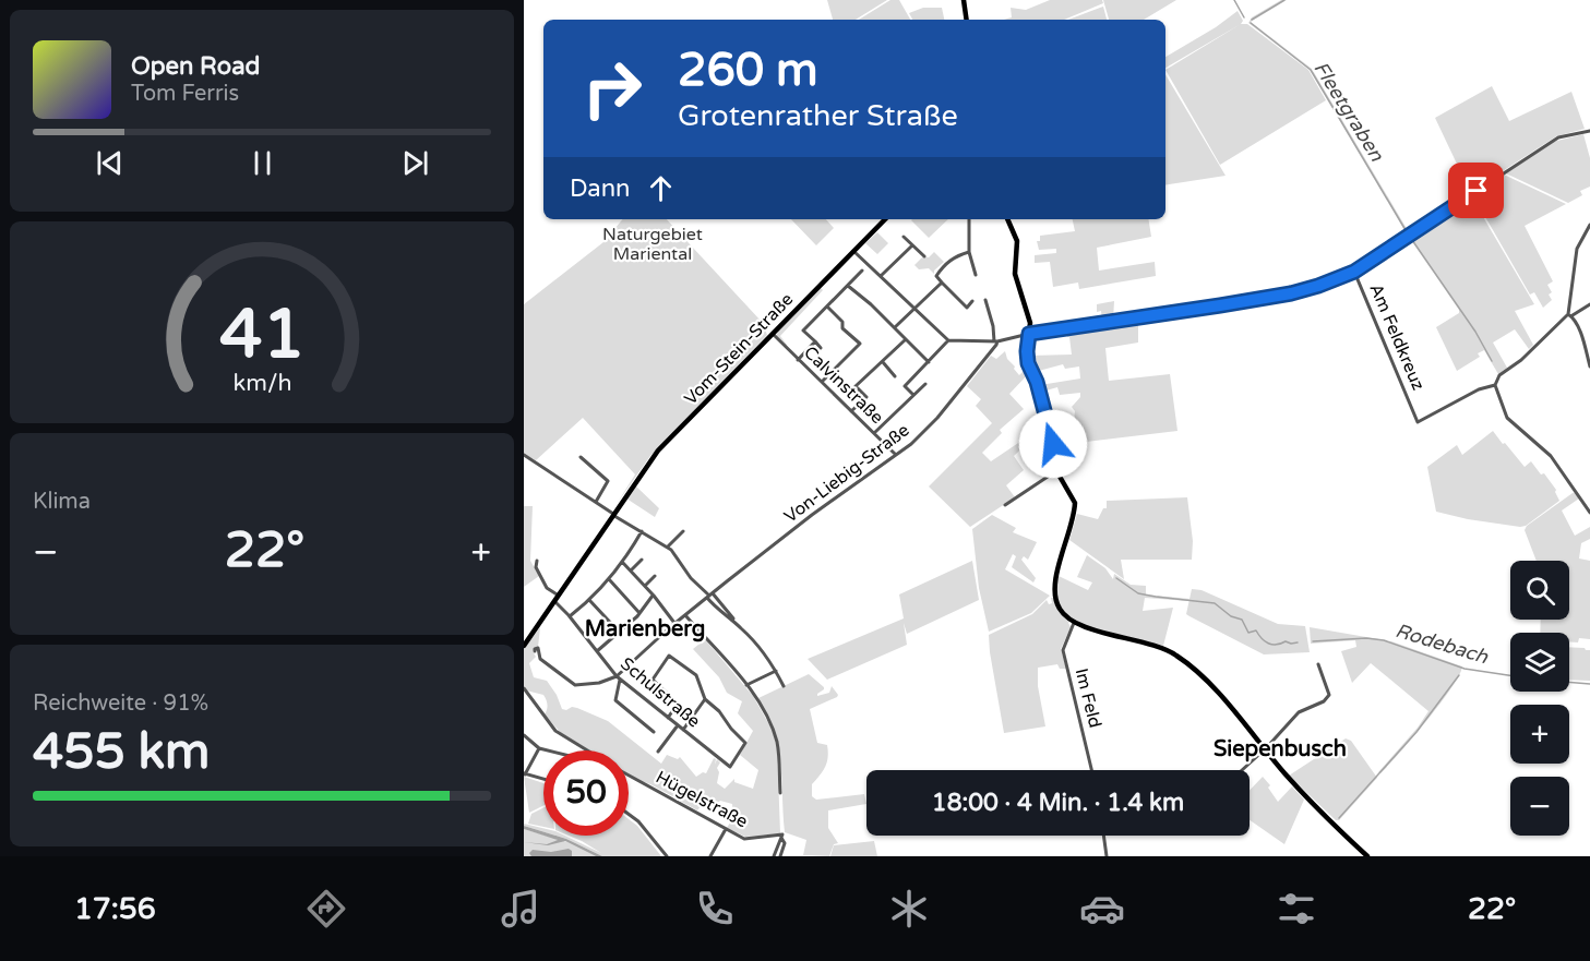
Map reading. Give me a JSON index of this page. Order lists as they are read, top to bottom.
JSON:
{
  "streets": {
    "main road": ["Vom-Stein-Straße"],
    "street": [
      "Am Feldkreuz",
      "Calvinstraße",
      "Von-Liebig-Straße",
      "Schulstraße",
      "Im Feld",
      "Hügelstraße"
    ]
  },
  "crossings": [
    ["Vom-Stein-Straße", "Calvinstraße"],
    ["Vom-Stein-Straße", "Schulstraße"],
    ["Calvinstraße", "Von-Liebig-Straße"],
    ["Von-Liebig-Straße", "Schulstraße"]
  ],
  "districts": ["Marienberg", "Siepenbusch"],
  "water": ["Fleetgraben", "Rodebach"],
  "parks": ["Naturgebiet Mariental"],
  "page": {
    "turn": ["260 m", "Grotenrather Straße"],
    "song": ["Open Road", "Tom Ferris"],
    "then": "Dann",
    "tile": [
      "Klima",
      ["Reichweite · 91%", "455 km"]
    ],
    "heat": ["−", "22°", "+"],
    "map_buttons": ["+", "−"],
    "limit": "50",
    "trip": "18:00 · 4 Min. · 1.4 km",
    "tabs": ["17:56", "22°"],
    "gauge": ["41", "km/h"]
  }
}
